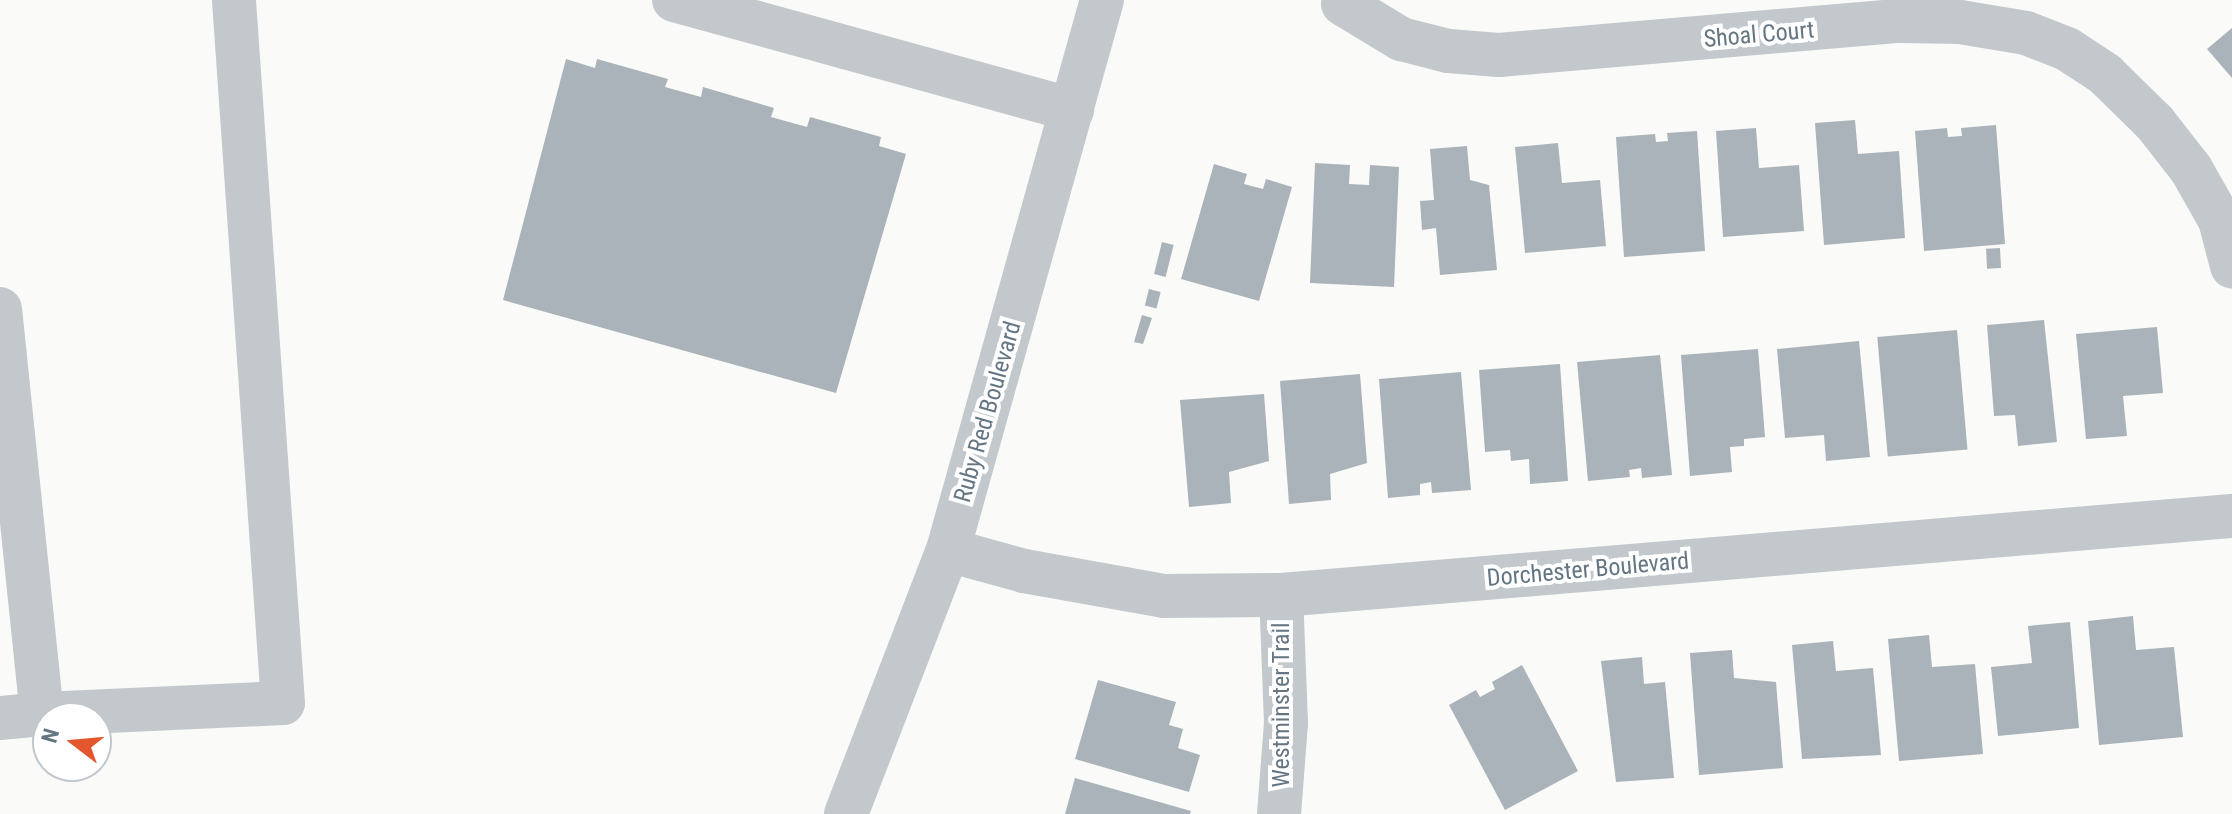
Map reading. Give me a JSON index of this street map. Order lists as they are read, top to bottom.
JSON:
{
  "streets": {
    "street": [
      "Shoal Court",
      "Ruby Red Boulevard",
      "Dorchester Boulevard",
      "Westminster Trail"
    ]
  },
  "crossings": [
    ["Ruby Red Boulevard", "Dorchester Boulevard"],
    ["Dorchester Boulevard", "Westminster Trail"]
  ],
  "north": "left"
}
